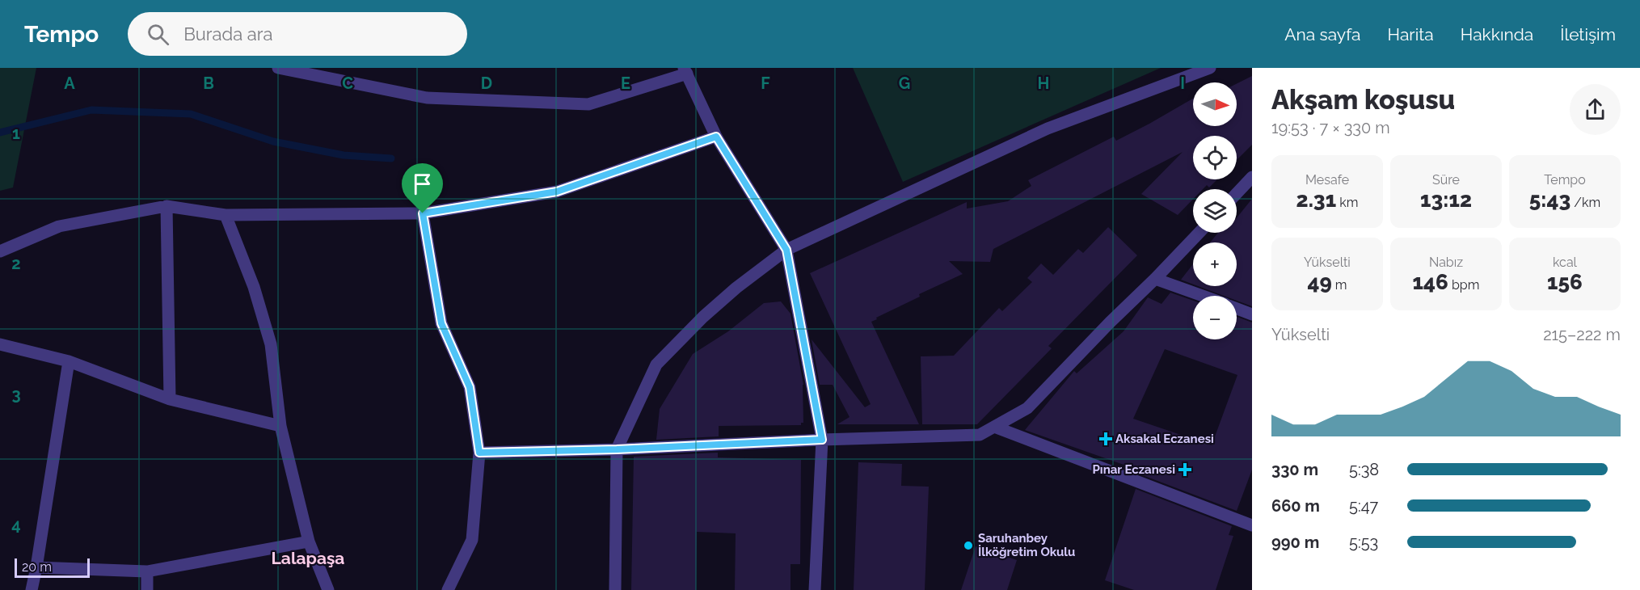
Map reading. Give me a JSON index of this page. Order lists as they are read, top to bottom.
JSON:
{
  "districts": ["Lalapaşa"],
  "places": {
    "health": ["Aksakal Eczanesi", "Pınar Eczanesi"],
    "other": ["Saruhanbey İlköğretim Okulu"]
  },
  "scale_bar": "20 m",
  "north": "right",
  "page": {
    "header": "Tempo",
    "search": "Burada ara",
    "nav": [
      "Ana sayfa",
      "Harita",
      "Hakkında",
      "İletişim"
    ],
    "heading": ["Akşam koşusu", "19:53 · 7 × 330 m"],
    "map_buttons": ["+", "−"],
    "stats": [
      ["Mesafe", "2.31 km"],
      ["Süre", "13:12"],
      ["Tempo", "5:43 /km"],
      ["Yükselti", "49 m"],
      ["Nabız", "146 bpm"],
      ["kcal", "156"]
    ],
    "chart": ["Yükselti", "215–222 m"],
    "list": [
      {
        "name": "330 m",
        "note": "5:38"
      },
      {
        "name": "660 m",
        "note": "5:47"
      },
      {
        "name": "990 m",
        "note": "5:53"
      }
    ],
    "scale": "20 m"
  },
  "grid": {
    "columns": [
      "A",
      "B",
      "C",
      "D",
      "E",
      "F",
      "G",
      "H",
      "I"
    ],
    "rows": [
      "1",
      "2",
      "3",
      "4"
    ]
  }
}
